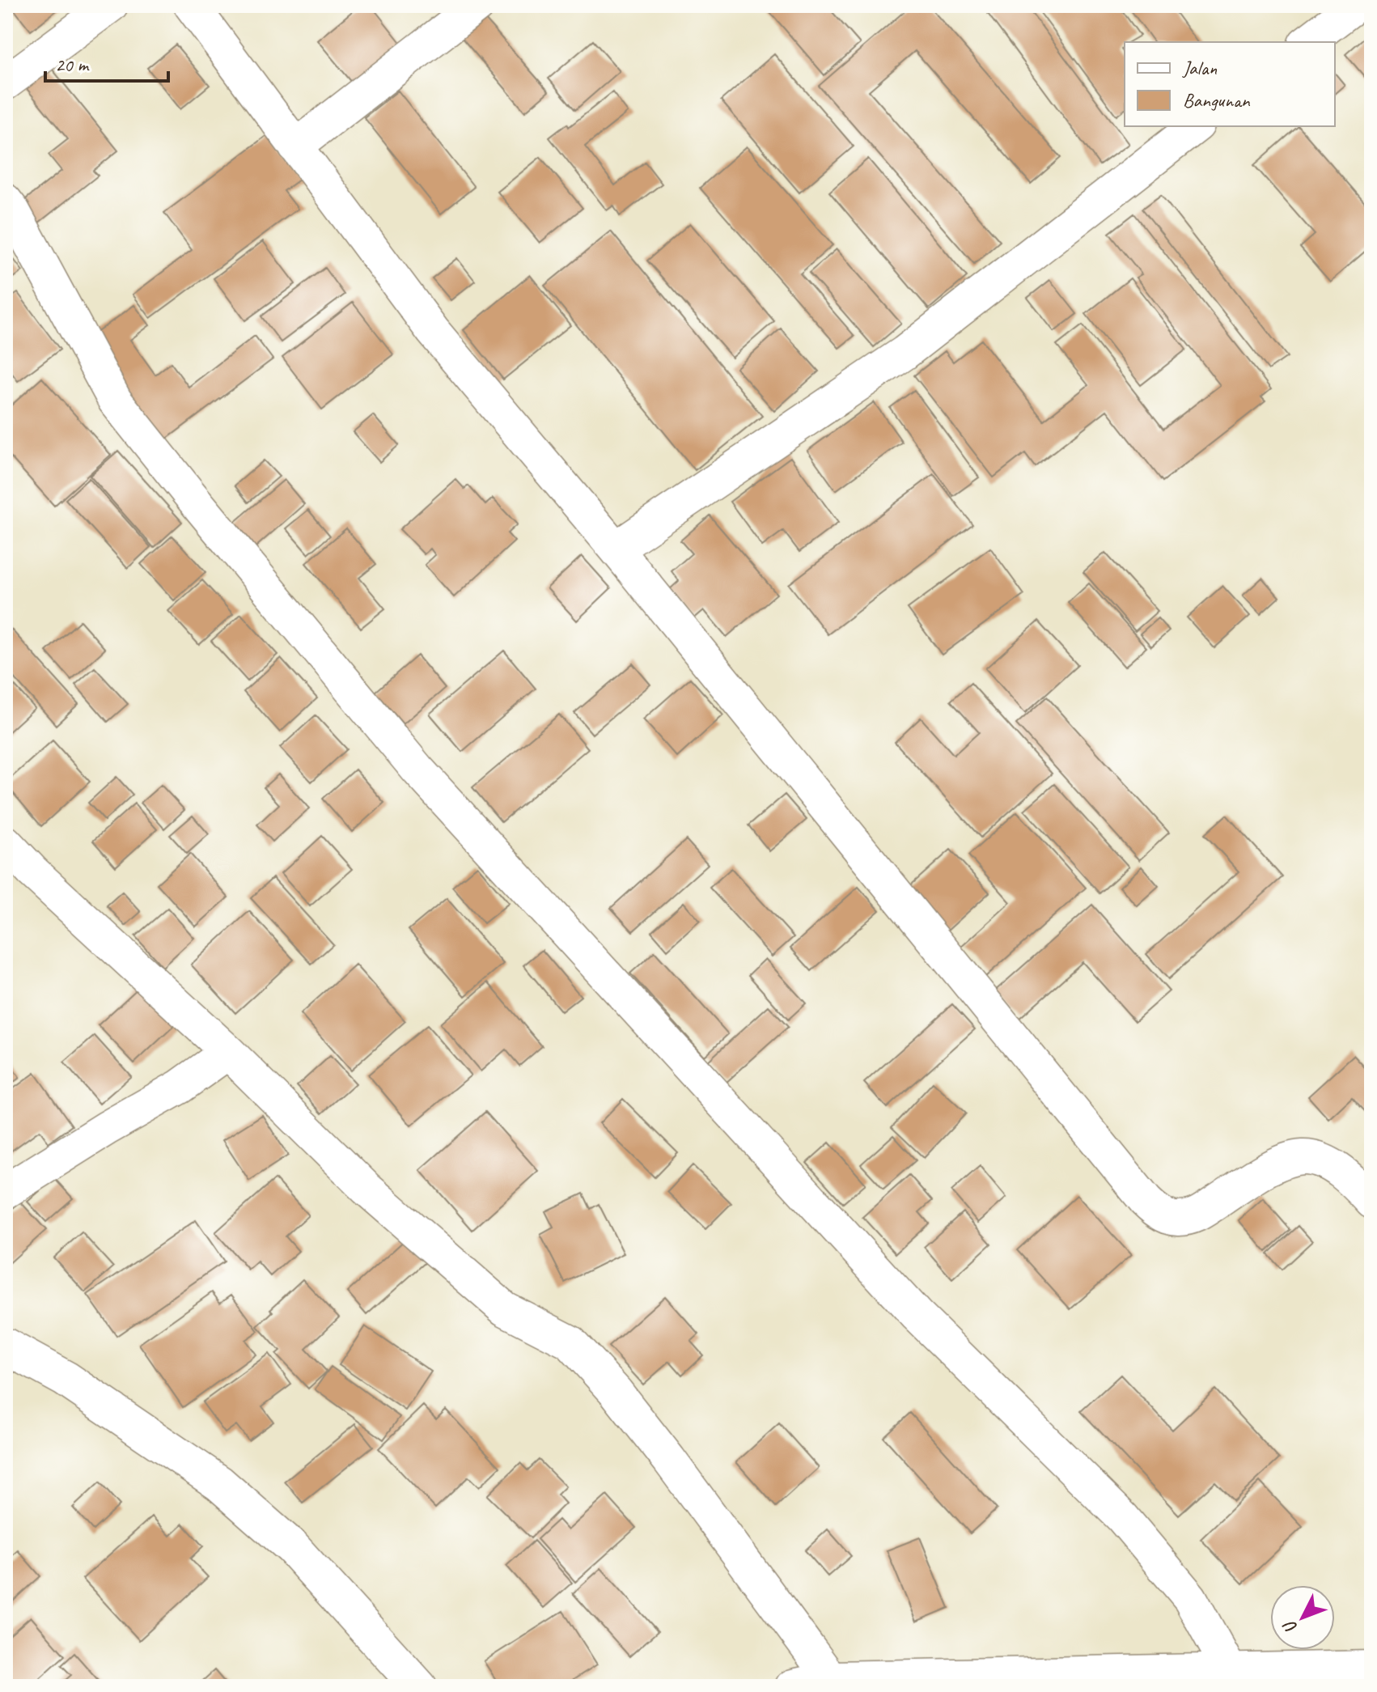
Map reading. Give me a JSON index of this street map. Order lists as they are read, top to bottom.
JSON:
{
  "legend": ["Jalan", "Bangunan"],
  "scale_bar": "20 m",
  "north": "bottom left"
}
